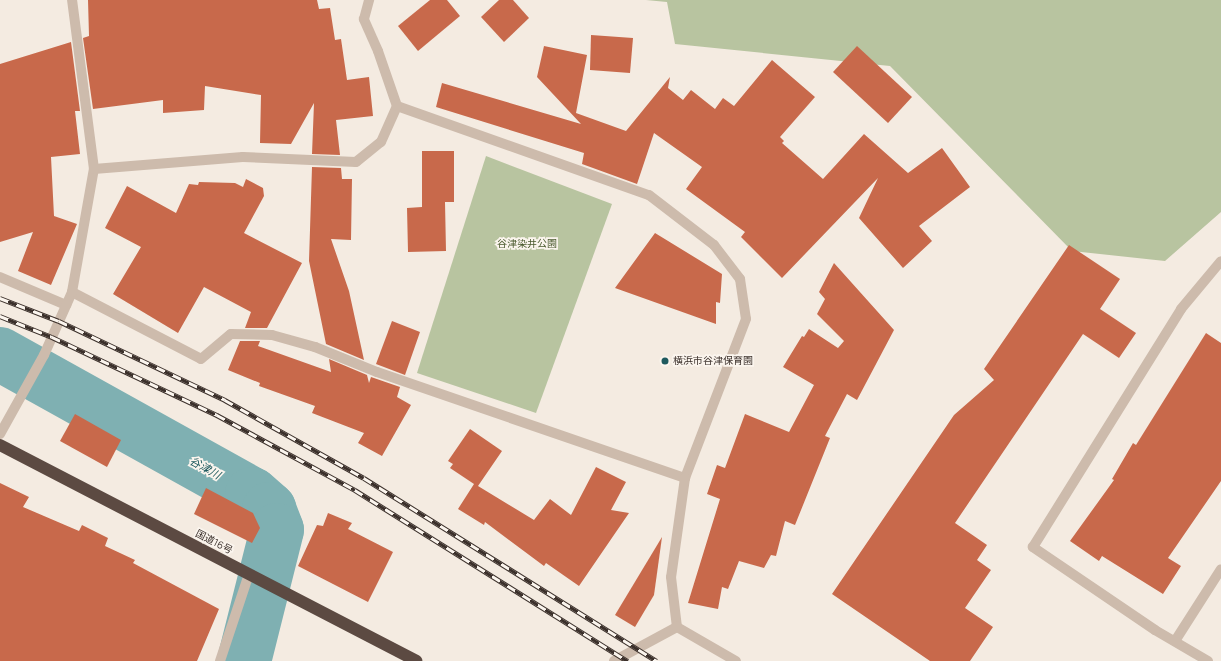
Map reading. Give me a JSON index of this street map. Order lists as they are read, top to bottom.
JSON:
{
  "streets": {
    "highway": ["国道16号"]
  },
  "water": ["谷津川"],
  "parks": ["谷津染井公園"],
  "places": ["横浜市谷津保育園"]
}
